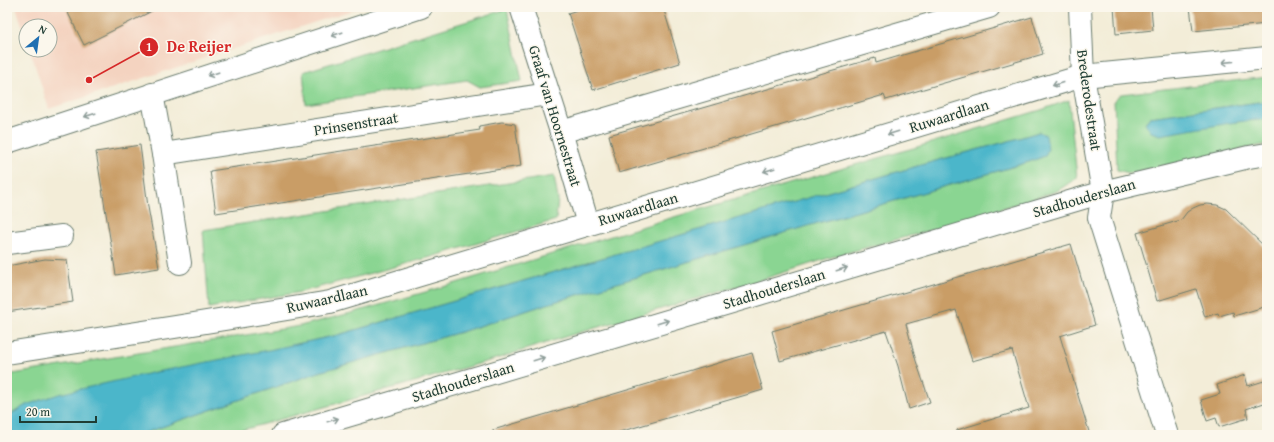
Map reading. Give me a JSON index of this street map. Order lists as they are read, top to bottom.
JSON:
{
  "streets": {
    "street": [
      "Brederodestraat",
      "Graaf van Hoornestraat",
      "Ruwaardlaan",
      "Prinsenstraat",
      "Stadhouderslaan"
    ]
  },
  "crossings": [
    ["Brederodestraat", "Ruwaardlaan"],
    ["Brederodestraat", "Stadhouderslaan"],
    ["Graaf van Hoornestraat", "Ruwaardlaan"],
    ["Graaf van Hoornestraat", "Prinsenstraat"]
  ],
  "one_way": ["Stadhouderslaan"],
  "places": ["De Reijer"],
  "scale_bar": "20 m",
  "north": "top right"
}
